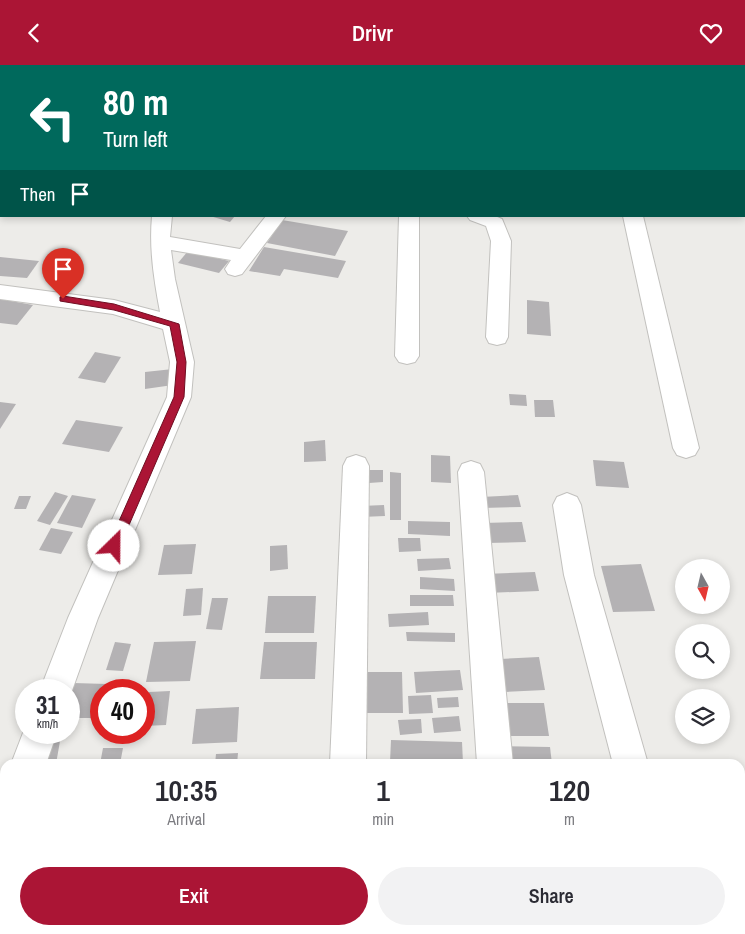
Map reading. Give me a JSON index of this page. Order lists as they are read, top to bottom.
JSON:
{
  "north": "bottom",
  "page": {
    "header": "Drivr",
    "turn": ["80 m", "Turn left"],
    "then": "Then",
    "speed": "31 km/h",
    "limit": "40",
    "eta": [
      "10:35",
      "Arrival",
      "1",
      "min",
      "120",
      "m"
    ],
    "buttons": ["Exit", "Share"]
  }
}
